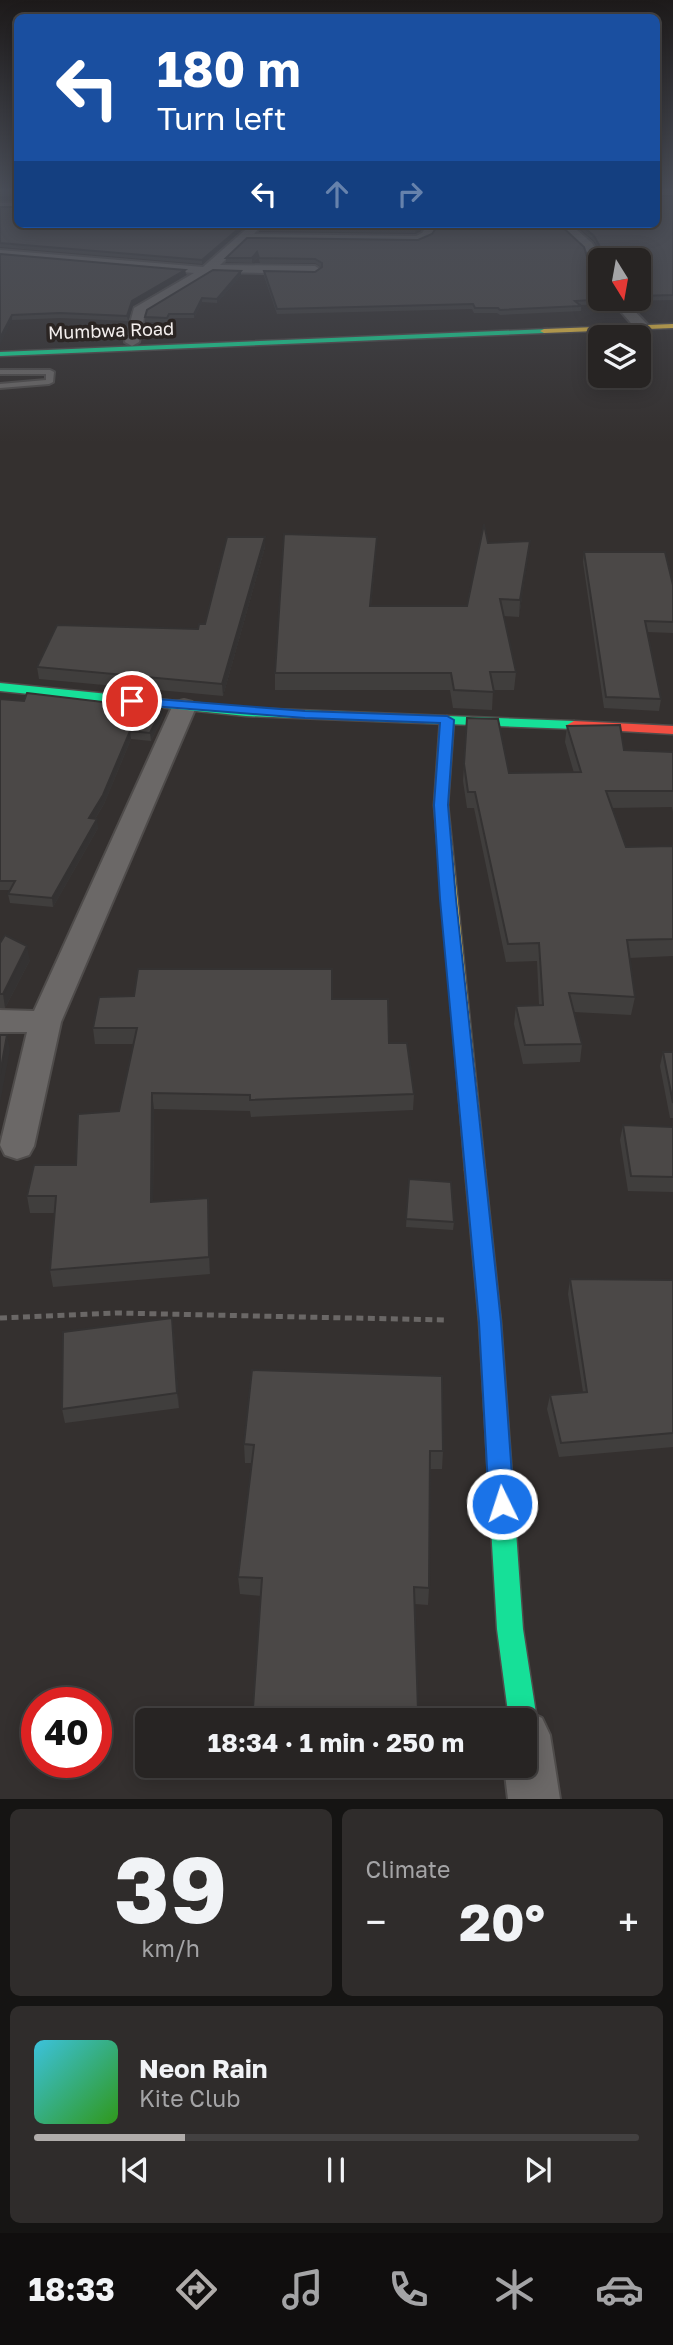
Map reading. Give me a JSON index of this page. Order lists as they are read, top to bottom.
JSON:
{
  "streets": {
    "main road": ["Mumbwa Road"]
  },
  "north": "bottom",
  "page": {
    "turn": ["180 m", "Turn left"],
    "limit": "40",
    "trip": "18:34 · 1 min · 250 m",
    "tile": [
      ["39", "km/h"],
      "Climate"
    ],
    "heat": ["−", "20°", "+"],
    "song": ["Neon Rain", "Kite Club"],
    "tabs": "18:33"
  }
}
